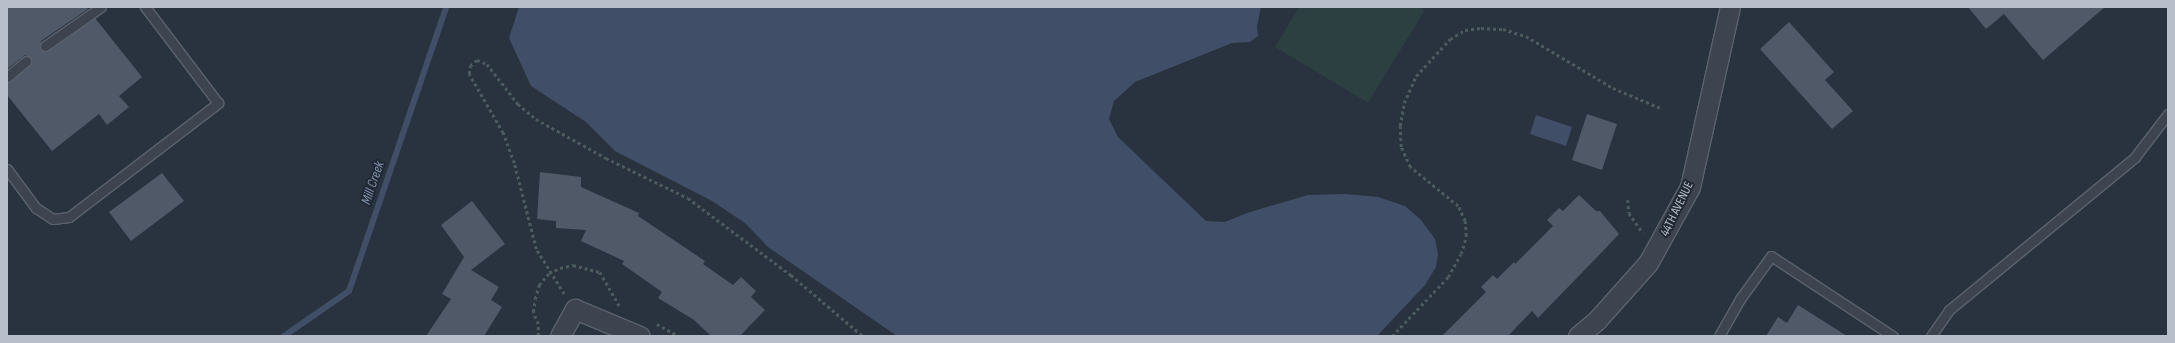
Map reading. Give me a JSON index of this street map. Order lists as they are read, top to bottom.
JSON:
{
  "streets": {
    "street": ["44TH AVENUE"]
  },
  "water": ["Mill Creek"]
}
